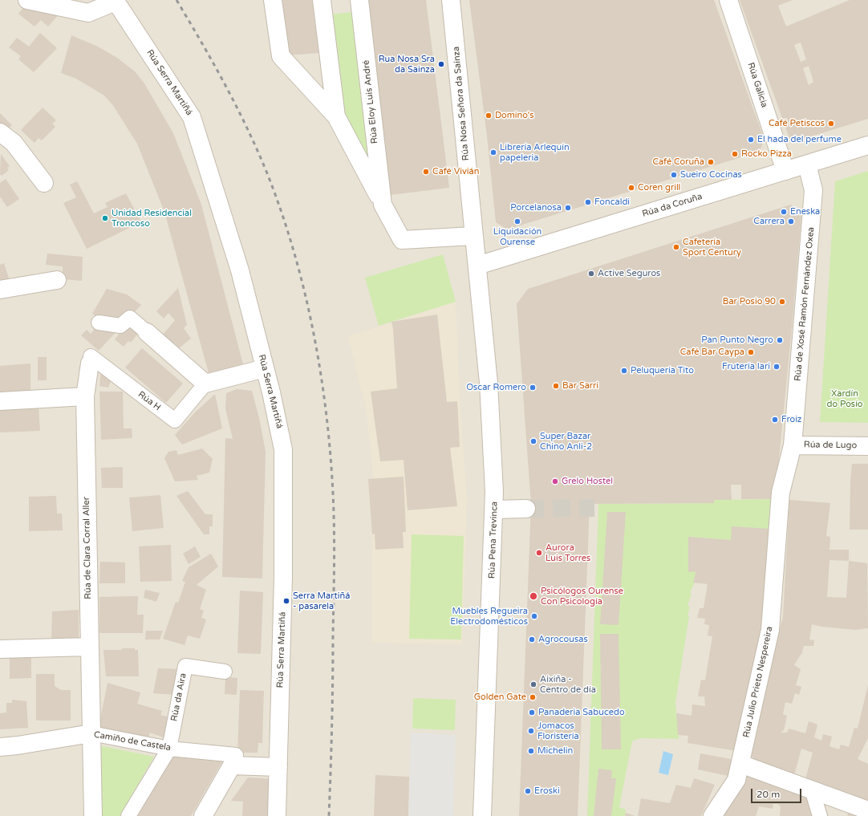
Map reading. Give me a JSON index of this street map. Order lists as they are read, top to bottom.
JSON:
{
  "streets": {
    "street": [
      "Rúa Serra Martiñá",
      "Rúa Galicia",
      "Rúa Eloy Luis André",
      "Rúa Nosa Señora da Saínza",
      "Rúa da Coruña",
      "Rúa de Xosé Ramón Fernández Oxea",
      "Rúa H",
      "Rúa de Lugo",
      "Rúa Pena Trevinca",
      "Rúa de Clara Corral Aller",
      "Rúa Julio Prieto Nespereira",
      "Rúa da Aira",
      "Camiño de Castela"
    ]
  },
  "crossings": [
    ["Rúa Galicia", "Rúa da Coruña"],
    ["Rúa Eloy Luis André", "Rúa Nosa Señora da Saínza"],
    ["Rúa Nosa Señora da Saínza", "Rúa da Coruña"],
    ["Rúa Nosa Señora da Saínza", "Rúa Pena Trevinca"],
    ["Rúa da Coruña", "Rúa de Xosé Ramón Fernández Oxea"],
    ["Rúa da Coruña", "Rúa Pena Trevinca"],
    ["Rúa de Xosé Ramón Fernández Oxea", "Rúa de Lugo"],
    ["Rúa de Xosé Ramón Fernández Oxea", "Rúa Julio Prieto Nespereira"],
    ["Rúa H", "Rúa de Clara Corral Aller"],
    ["Rúa de Lugo", "Rúa Julio Prieto Nespereira"],
    ["Rúa de Clara Corral Aller", "Camiño de Castela"],
    ["Rúa da Aira", "Camiño de Castela"]
  ],
  "parks": ["Xardín do Posío"],
  "places": [
    "Rua Nosa Sra da Sainza",
    "Domino's",
    "Café Petiscos",
    "El hada del perfume",
    "Librería Arlequín papeleria",
    "Rocko Pizza",
    "Café Coruña",
    "Café Vivián",
    "Sueiro Cocinas",
    "Coren grill",
    "Foncaldi",
    "Porcelanosa",
    "Eneska",
    "Unidad Residencial Troncoso",
    "Liquidación Ourense",
    "Carrera",
    "Cafetería Sport Century",
    "Active Seguros",
    "Bar Posio 90",
    "Pan Punto Negro",
    "Café Bar Caypa",
    "Frutería Iari",
    "Peluquería Tito",
    "Bar Sarri",
    "Oscar Romero",
    "Froiz",
    "Super Bazar Chino Anli-2",
    "Grelo Hostel",
    "Aurora Luis Torres",
    "Psicólogos Ourense Con Psicología",
    "Serra Martiñá - pasarela",
    "Muebles Regueira Electrodomésticos",
    "Agrocousas",
    "Aixiña - Centro de día",
    "Golden Gate",
    "Panaderia Sabucedo",
    "Jomacos Floristería",
    "Michelin",
    "Eroski"
  ],
  "scale_bar": "20 m"
}
